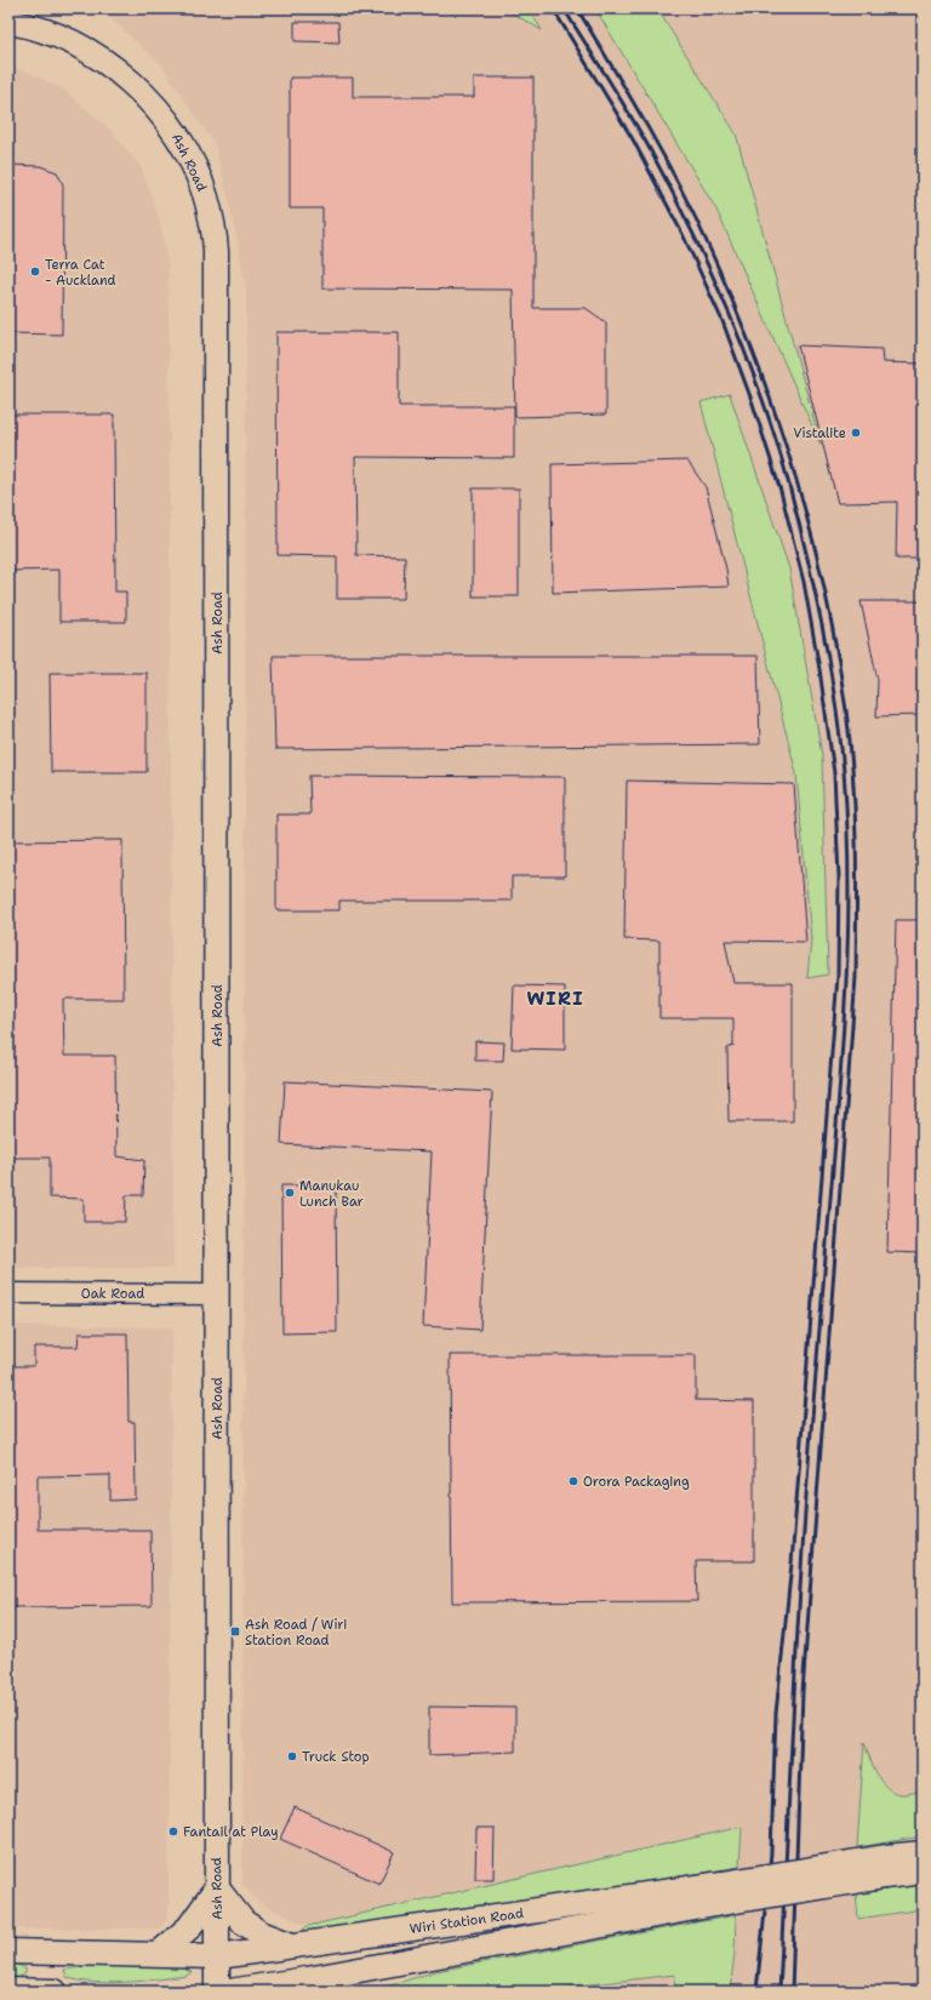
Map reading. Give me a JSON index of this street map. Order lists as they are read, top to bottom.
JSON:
{
  "streets": {
    "main road": ["Ash Road", "Wiri Station Road"],
    "street": ["Oak Road"]
  },
  "crossings": [
    ["Ash Road", "Oak Road"],
    ["Ash Road", "Wiri Station Road"]
  ],
  "districts": ["WIRI"],
  "places": {
    "other": [
      "Terra Cat - Auckland",
      "Vistalite",
      "Manukau Lunch Bar",
      "Orora Packaging",
      "Truck Stop",
      "Fantail at Play"
    ],
    "transit": ["Ash Road / Wiri Station Road"]
  }
}
